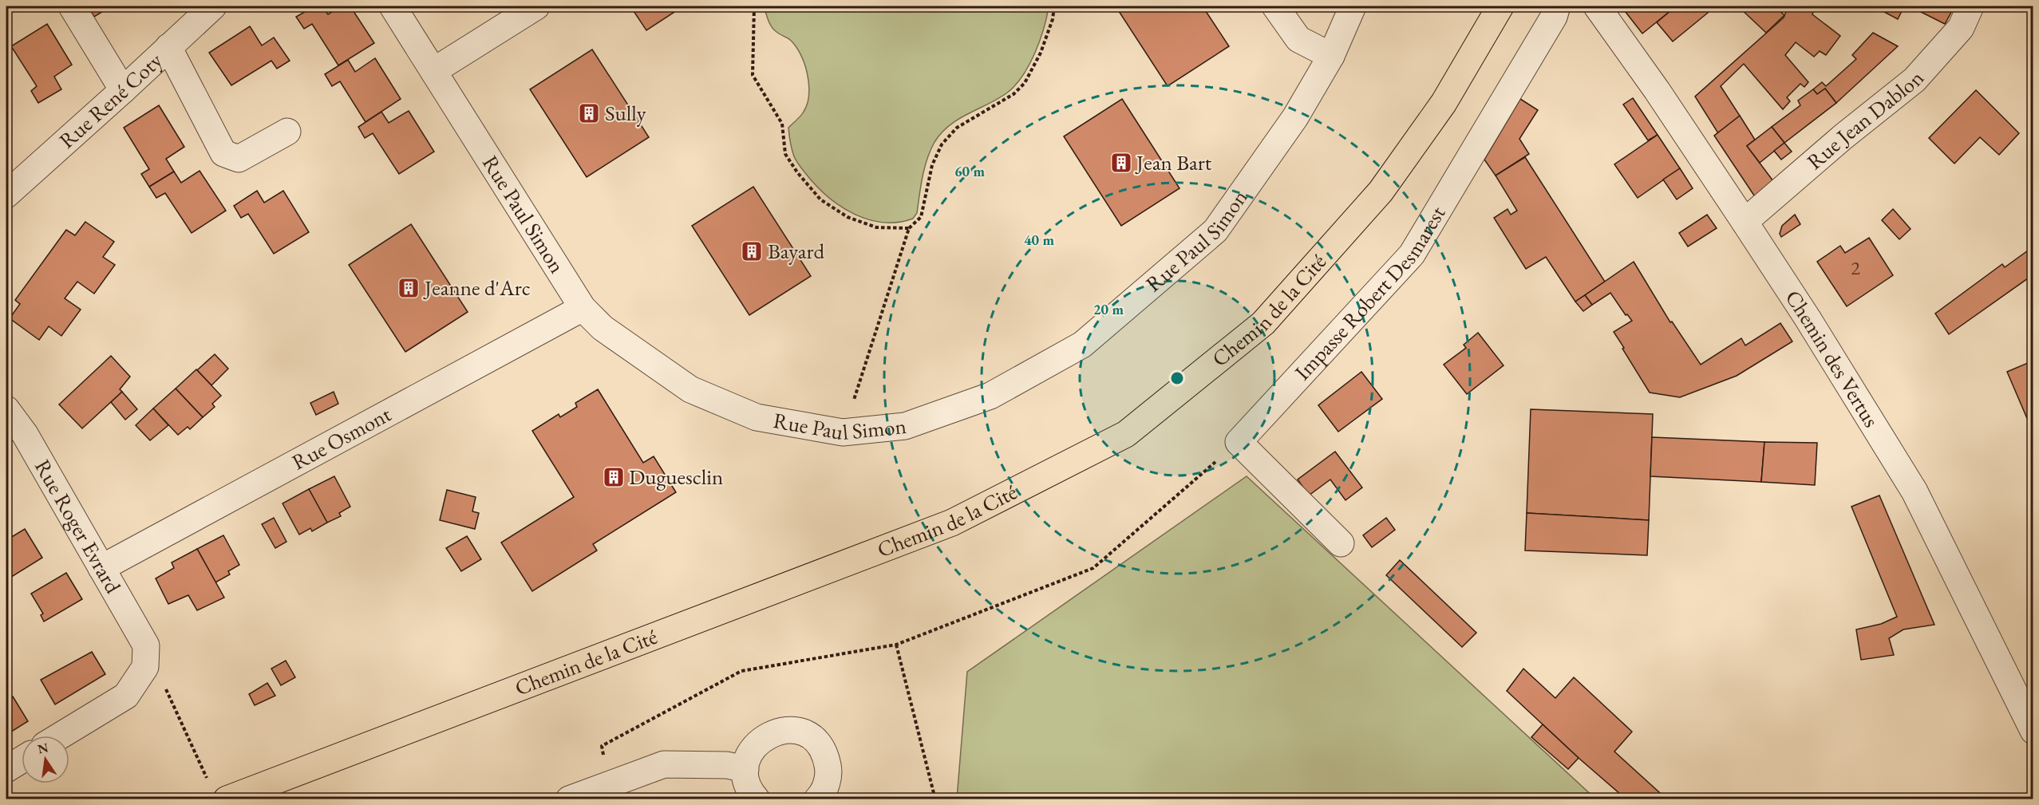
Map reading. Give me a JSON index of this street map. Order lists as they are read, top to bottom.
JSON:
{
  "streets": {
    "main road": ["Chemin de la Cité"],
    "street": [
      "Rue René Coty",
      "Rue Jean Dablon",
      "Rue Paul Simon",
      "Impasse Robert Desmarest",
      "Chemin des Vertus",
      "Rue Osmont",
      "Rue Roger Evrard"
    ]
  },
  "crossings": [
    ["Rue Jean Dablon", "Chemin des Vertus"],
    ["Rue Paul Simon", "Rue Osmont"],
    ["Rue Osmont", "Rue Roger Evrard"]
  ],
  "places": {
    "building": [
      "Sully",
      "Jean Bart",
      "Bayard",
      "Jeanne d'Arc",
      "Duguesclin"
    ]
  },
  "house_numbers": ["2"],
  "north": "top",
  "rings": ["60 m", "40 m", "20 m"]
}
